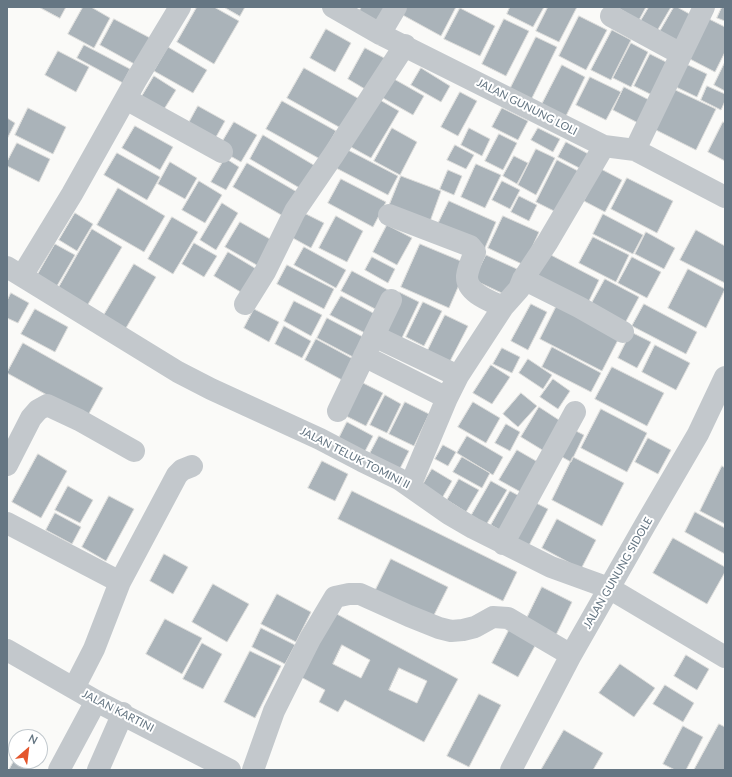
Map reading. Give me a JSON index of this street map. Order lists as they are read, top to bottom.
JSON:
{
  "streets": {
    "street": [
      "JALAN GUNUNG LOLI",
      "JALAN TELUK TOMINI II",
      "JALAN GUNUNG SIDOLE",
      "JALAN KARTINI"
    ]
  },
  "crossings": [
    ["JALAN TELUK TOMINI II", "JALAN GUNUNG SIDOLE"]
  ],
  "north": "top right"
}
